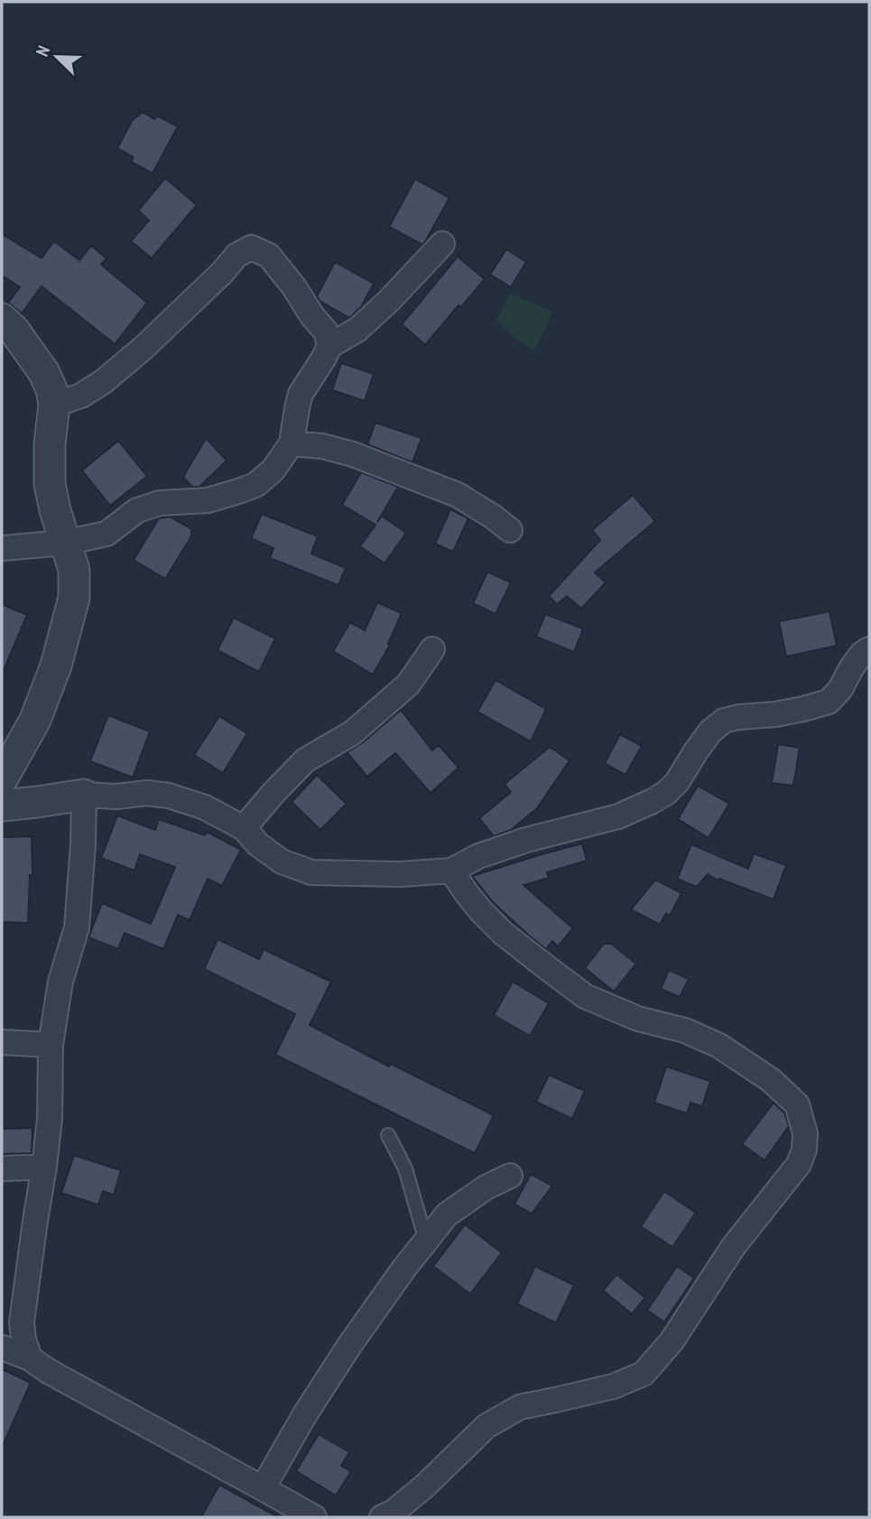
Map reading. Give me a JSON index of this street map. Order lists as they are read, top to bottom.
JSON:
{
  "north": "top left"
}
